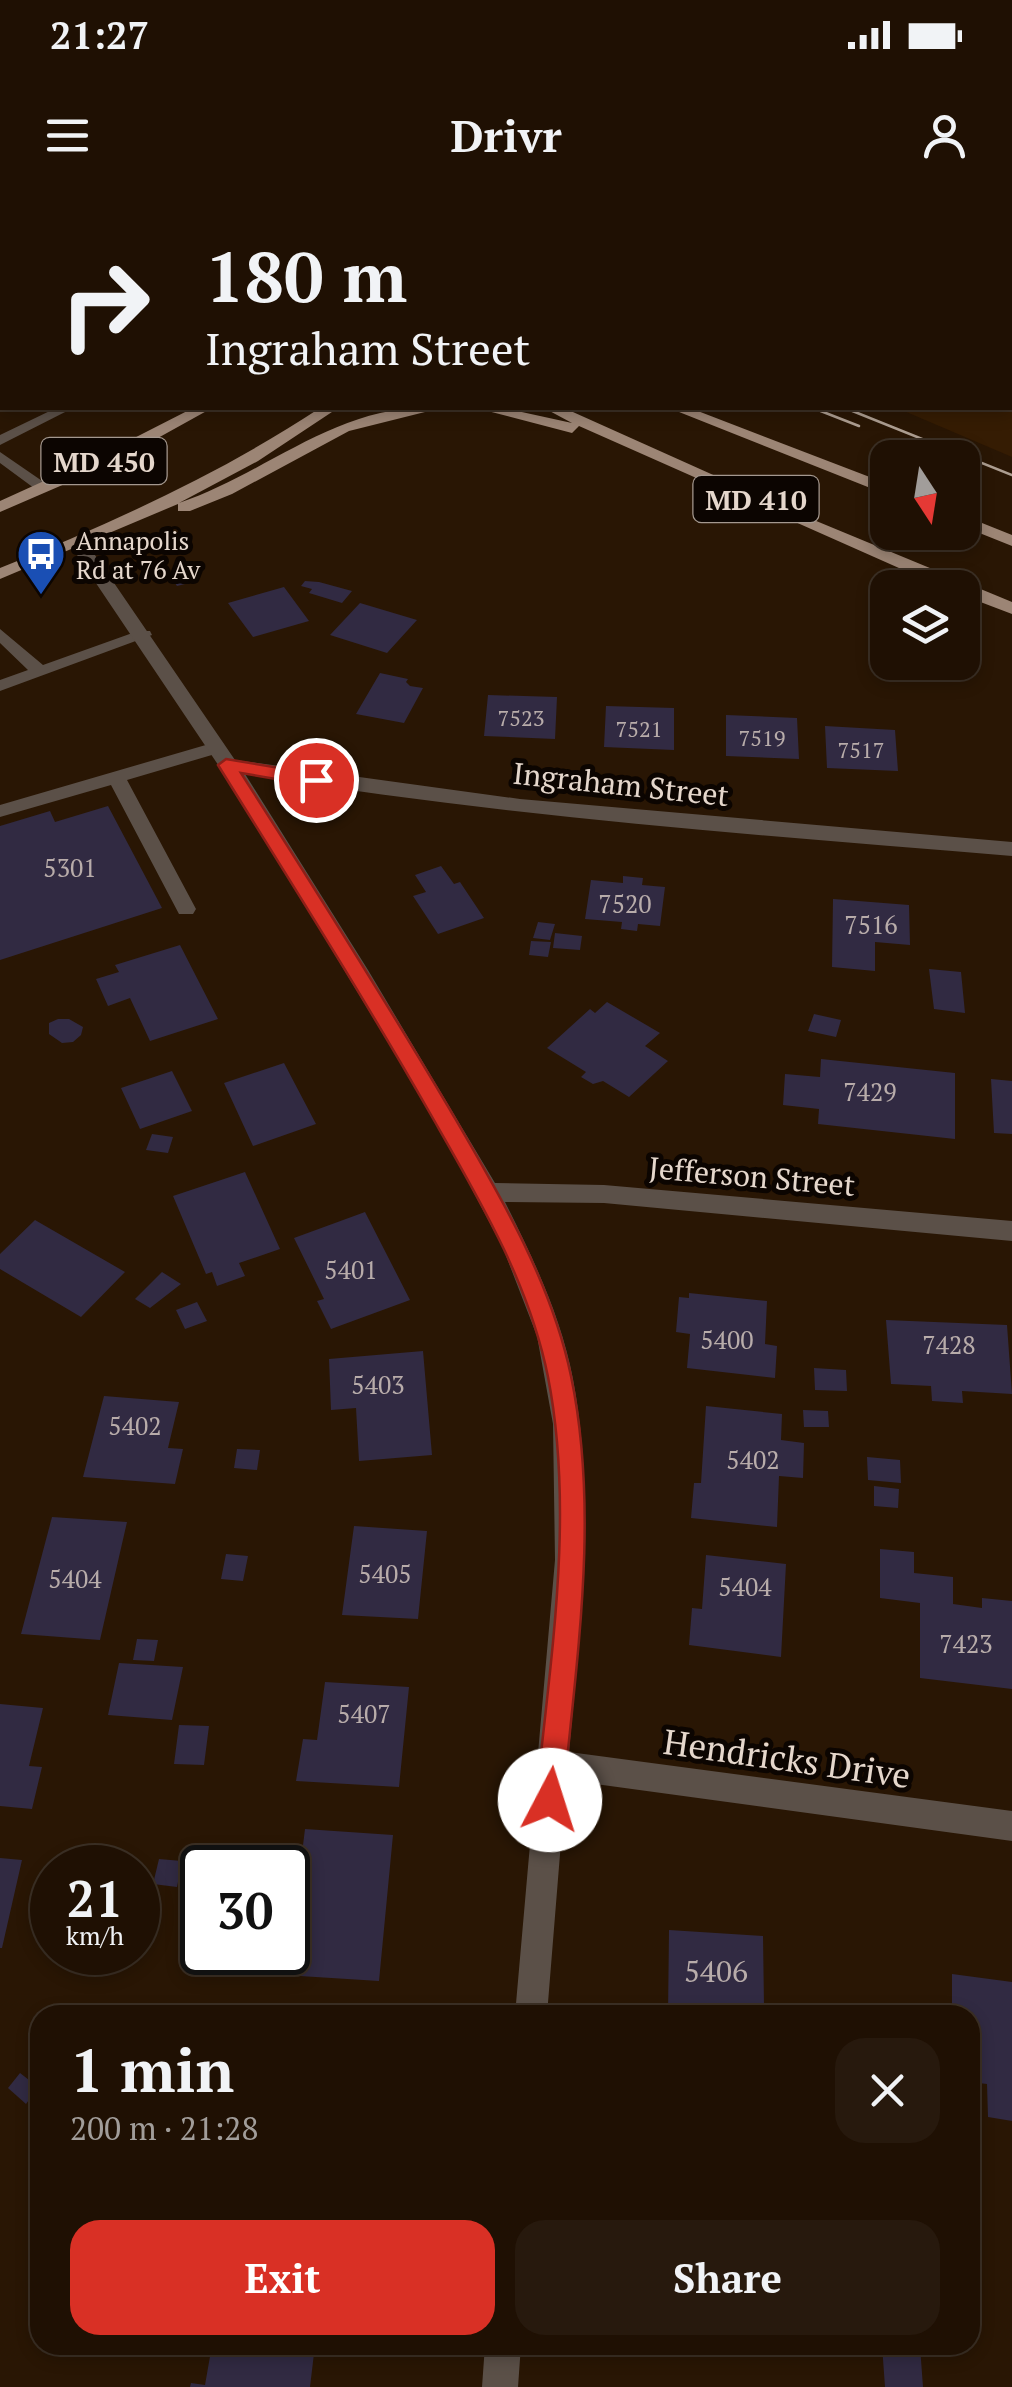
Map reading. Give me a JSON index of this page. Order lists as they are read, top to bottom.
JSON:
{
  "streets": {
    "main road": ["MD 450", "MD 410"],
    "street": ["Ingraham Street", "Jefferson Street", "Hendricks Drive"]
  },
  "places": {
    "bus stop": ["Annapolis Rd at 76 Av"]
  },
  "house_numbers": [
    "7523",
    "7521",
    "7519",
    "7517",
    "5301",
    "7520",
    "7516",
    "7429",
    "5401",
    "5400",
    "7428",
    "5403",
    "5402",
    "5402",
    "5405",
    "5404",
    "5404",
    "7423",
    "5407",
    "5406"
  ],
  "north": "bottom",
  "page": {
    "status": "21:27",
    "header": "Drivr",
    "turn": ["180 m", "Ingraham Street"],
    "speed": "21 km/h",
    "limit": "30",
    "heading": ["1 min", "200 m · 21:28"],
    "buttons": ["Exit", "Share"]
  }
}
